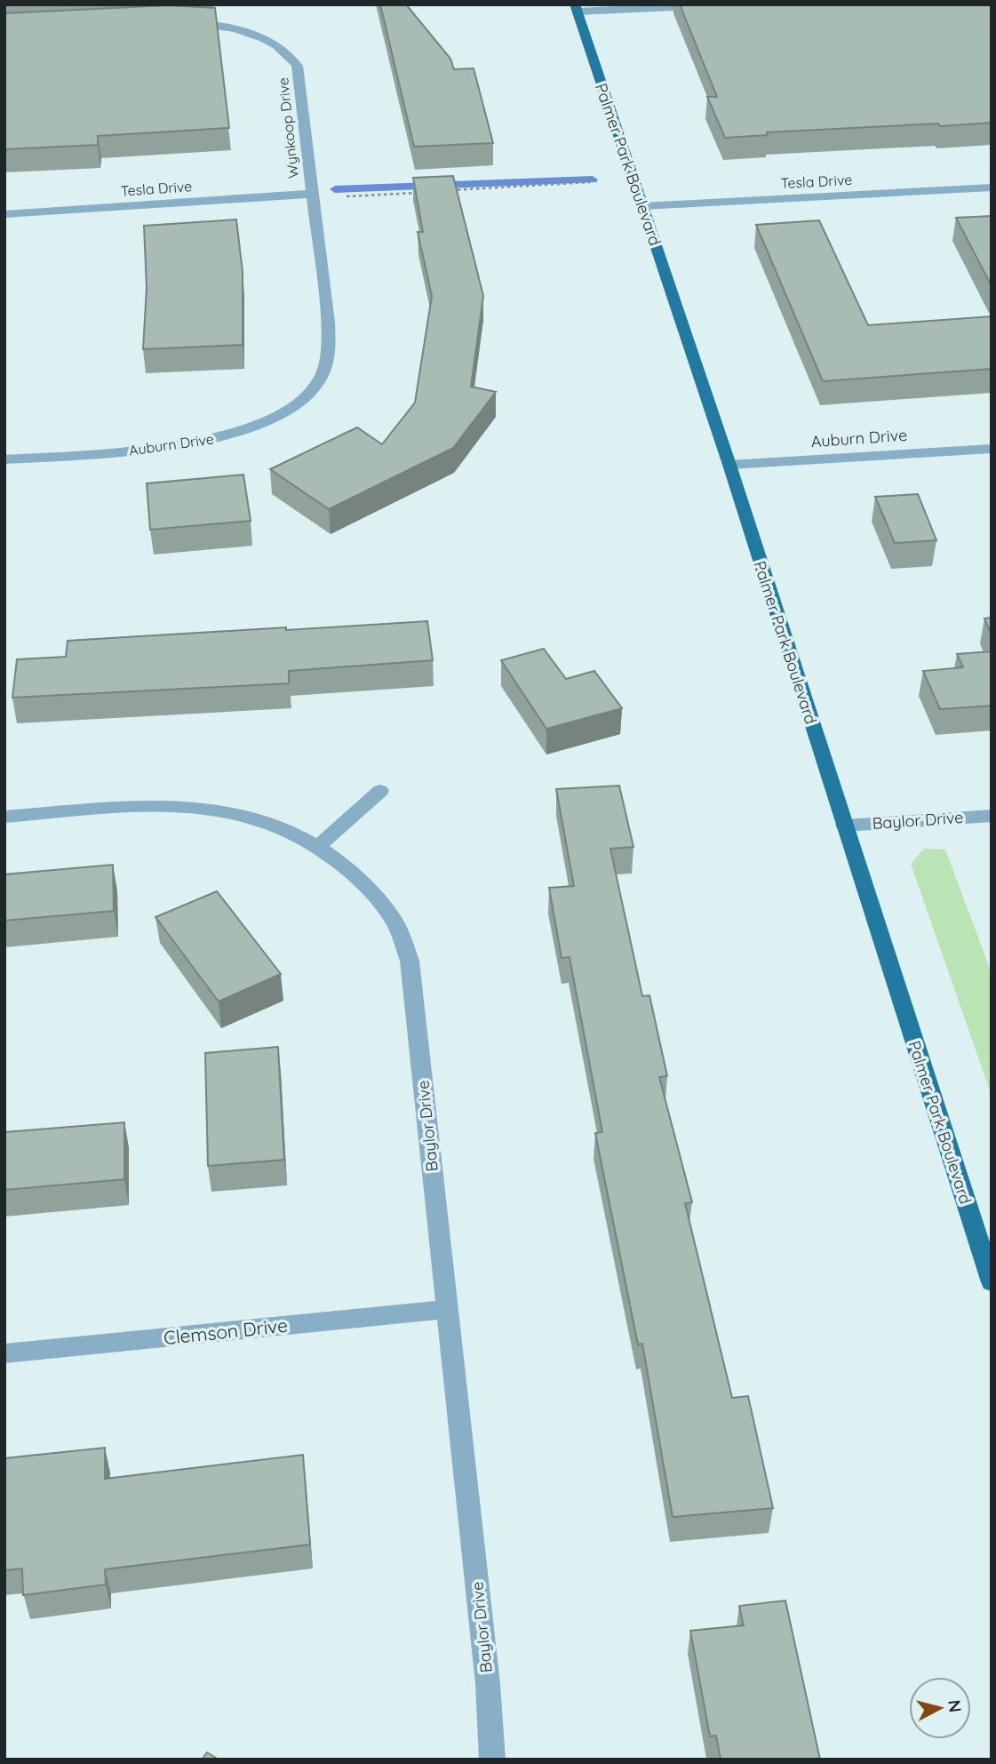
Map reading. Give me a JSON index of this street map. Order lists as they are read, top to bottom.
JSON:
{
  "streets": {
    "main road": ["Palmer Park Boulevard"],
    "street": [
      "Wynkoop Drive",
      "Tesla Drive",
      "Auburn Drive",
      "Baylor Drive",
      "Clemson Drive"
    ]
  },
  "crossings": [
    ["Wynkoop Drive", "Tesla Drive"],
    ["Wynkoop Drive", "Auburn Drive"],
    ["Palmer Park Boulevard", "Tesla Drive"],
    ["Palmer Park Boulevard", "Auburn Drive"],
    ["Palmer Park Boulevard", "Baylor Drive"],
    ["Tesla Drive", "Auburn Drive"],
    ["Baylor Drive", "Clemson Drive"]
  ],
  "north": "right"
}
